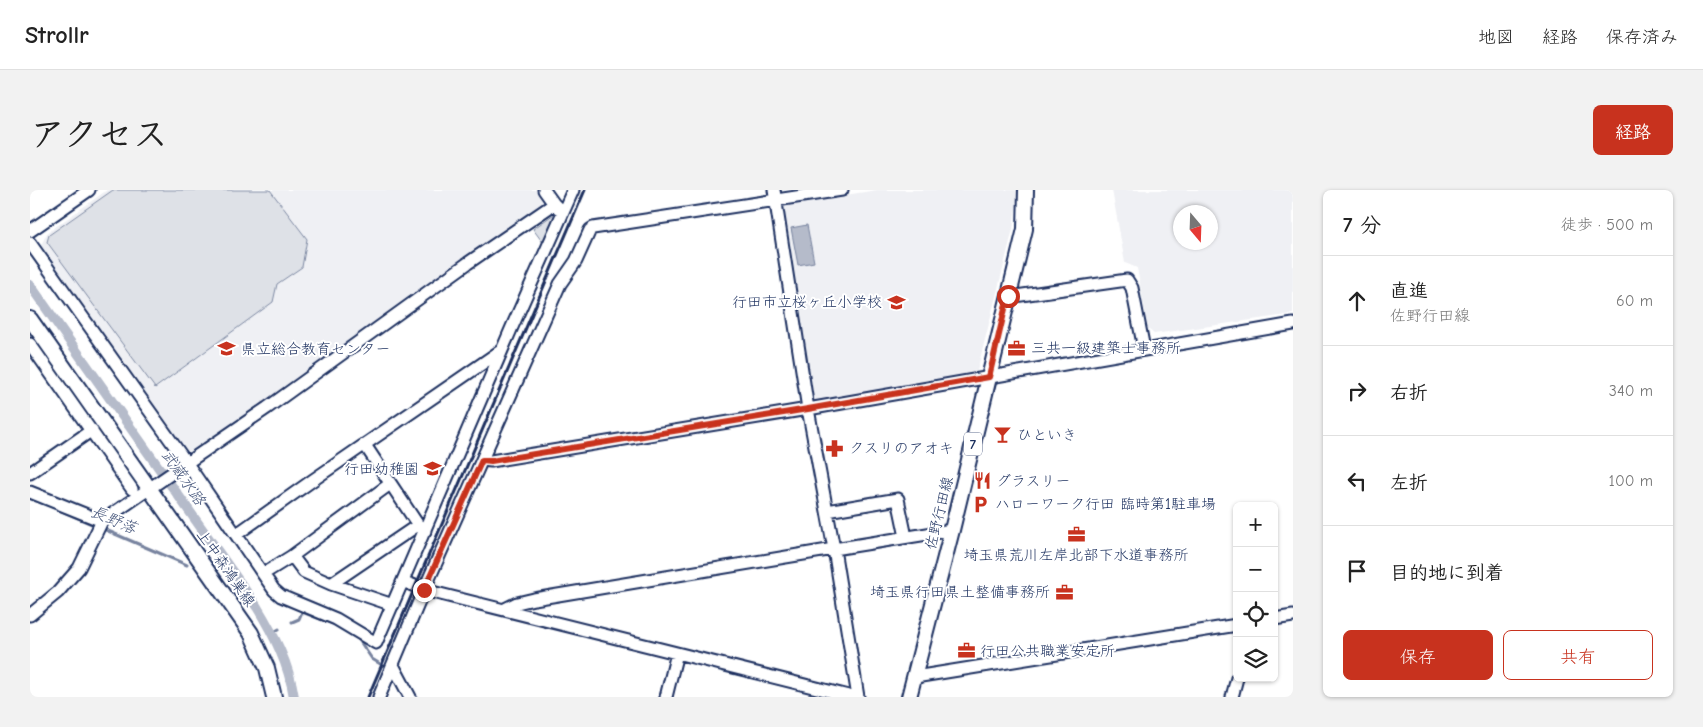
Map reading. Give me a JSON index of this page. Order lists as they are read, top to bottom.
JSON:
{
  "streets": {
    "main road": ["7", "佐野行田線", "上中森鴻巣線"]
  },
  "water": ["武蔵水路", "長野落"],
  "places": {
    "school or university": ["行田市立桜ヶ丘小学校", "県立総合教育センター", "行田幼稚園"],
    "office": [
      "三共一級建築士事務所",
      "埼玉県荒川左岸北部下水道事務所",
      "埼玉県行田県土整備事務所",
      "行田公共職業安定所"
    ],
    "bar": ["ひといき"],
    "pharmacy": ["クスリのアオキ"],
    "restaurant": ["グラスリー"],
    "parking": ["ハローワーク行田 臨時第1駐車場"]
  },
  "north": "bottom",
  "page": {
    "header": "Strollr",
    "nav": ["地図", "経路", "保存済み"],
    "title": "アクセス",
    "buttons": [
      "経路",
      ["保存", "共有"]
    ],
    "heading": ["7 分", "徒歩 · 500 m"],
    "list": [
      ["直進", "佐野行田線", "60 m"],
      ["右折", "340 m"],
      ["左折", "100 m"],
      "目的地に到着"
    ],
    "map_buttons": ["+", "−"]
  }
}
